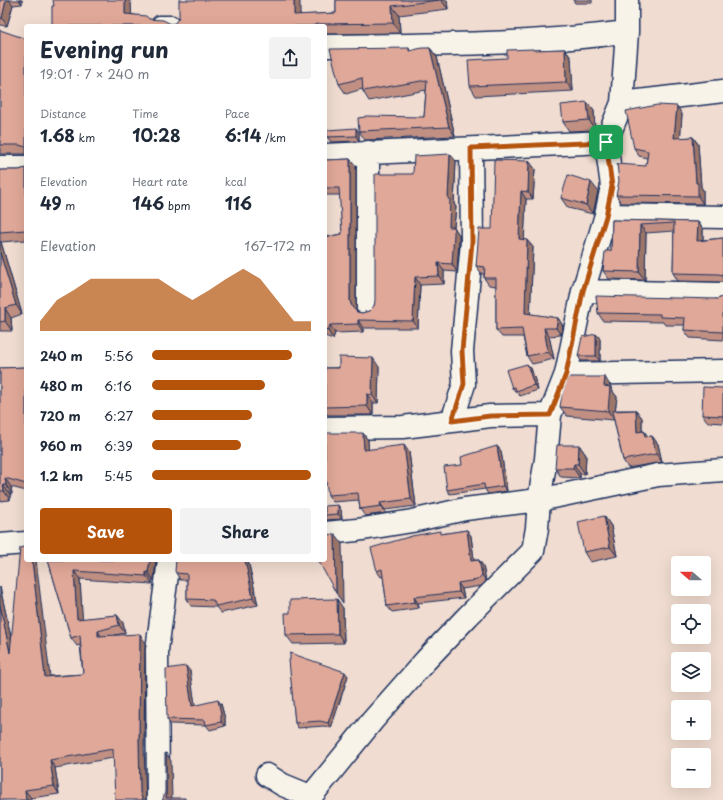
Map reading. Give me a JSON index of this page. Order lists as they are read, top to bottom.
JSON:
{
  "north": "left",
  "page": {
    "heading": ["Evening run", "19:01 · 7 × 240 m"],
    "stats": [
      ["Distance", "1.68 km"],
      ["Time", "10:28"],
      ["Pace", "6:14 /km"],
      ["Elevation", "49 m"],
      ["Heart rate", "146 bpm"],
      ["kcal", "116"]
    ],
    "chart": ["Elevation", "167–172 m"],
    "list": [
      {
        "name": "240 m",
        "note": "5:56"
      },
      {
        "name": "480 m",
        "note": "6:16"
      },
      {
        "name": "720 m",
        "note": "6:27"
      },
      {
        "name": "960 m",
        "note": "6:39"
      },
      {
        "name": "1.2 km",
        "note": "5:45"
      }
    ],
    "buttons": ["Save", "Share"],
    "map_buttons": ["+", "−"]
  }
}
